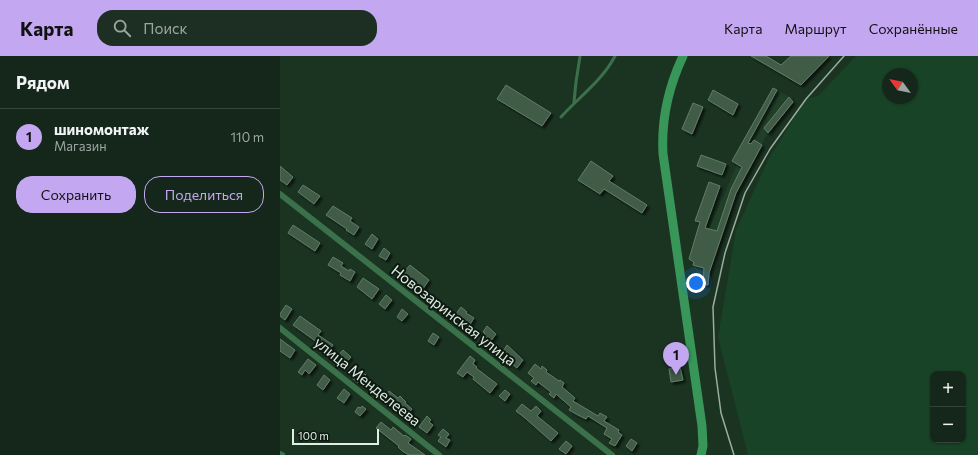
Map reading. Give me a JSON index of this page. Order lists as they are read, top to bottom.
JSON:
{
  "streets": {
    "street": ["Новозаринская улица", "улица Менделеева"]
  },
  "scale_bar": "100 m",
  "north": "top left",
  "page": {
    "header": "Карта",
    "search": "Поиск",
    "nav": ["Карта", "Маршрут", "Сохранённые"],
    "heading": "Рядом",
    "list": [
      {
        "mark": "1",
        "name": "шиномонтаж",
        "note": "Магазин",
        "value": "110 m"
      }
    ],
    "buttons": ["Сохранить", "Поделиться"],
    "pins": "1",
    "map_buttons": ["+", "−"],
    "scale": "100 m"
  }
}
